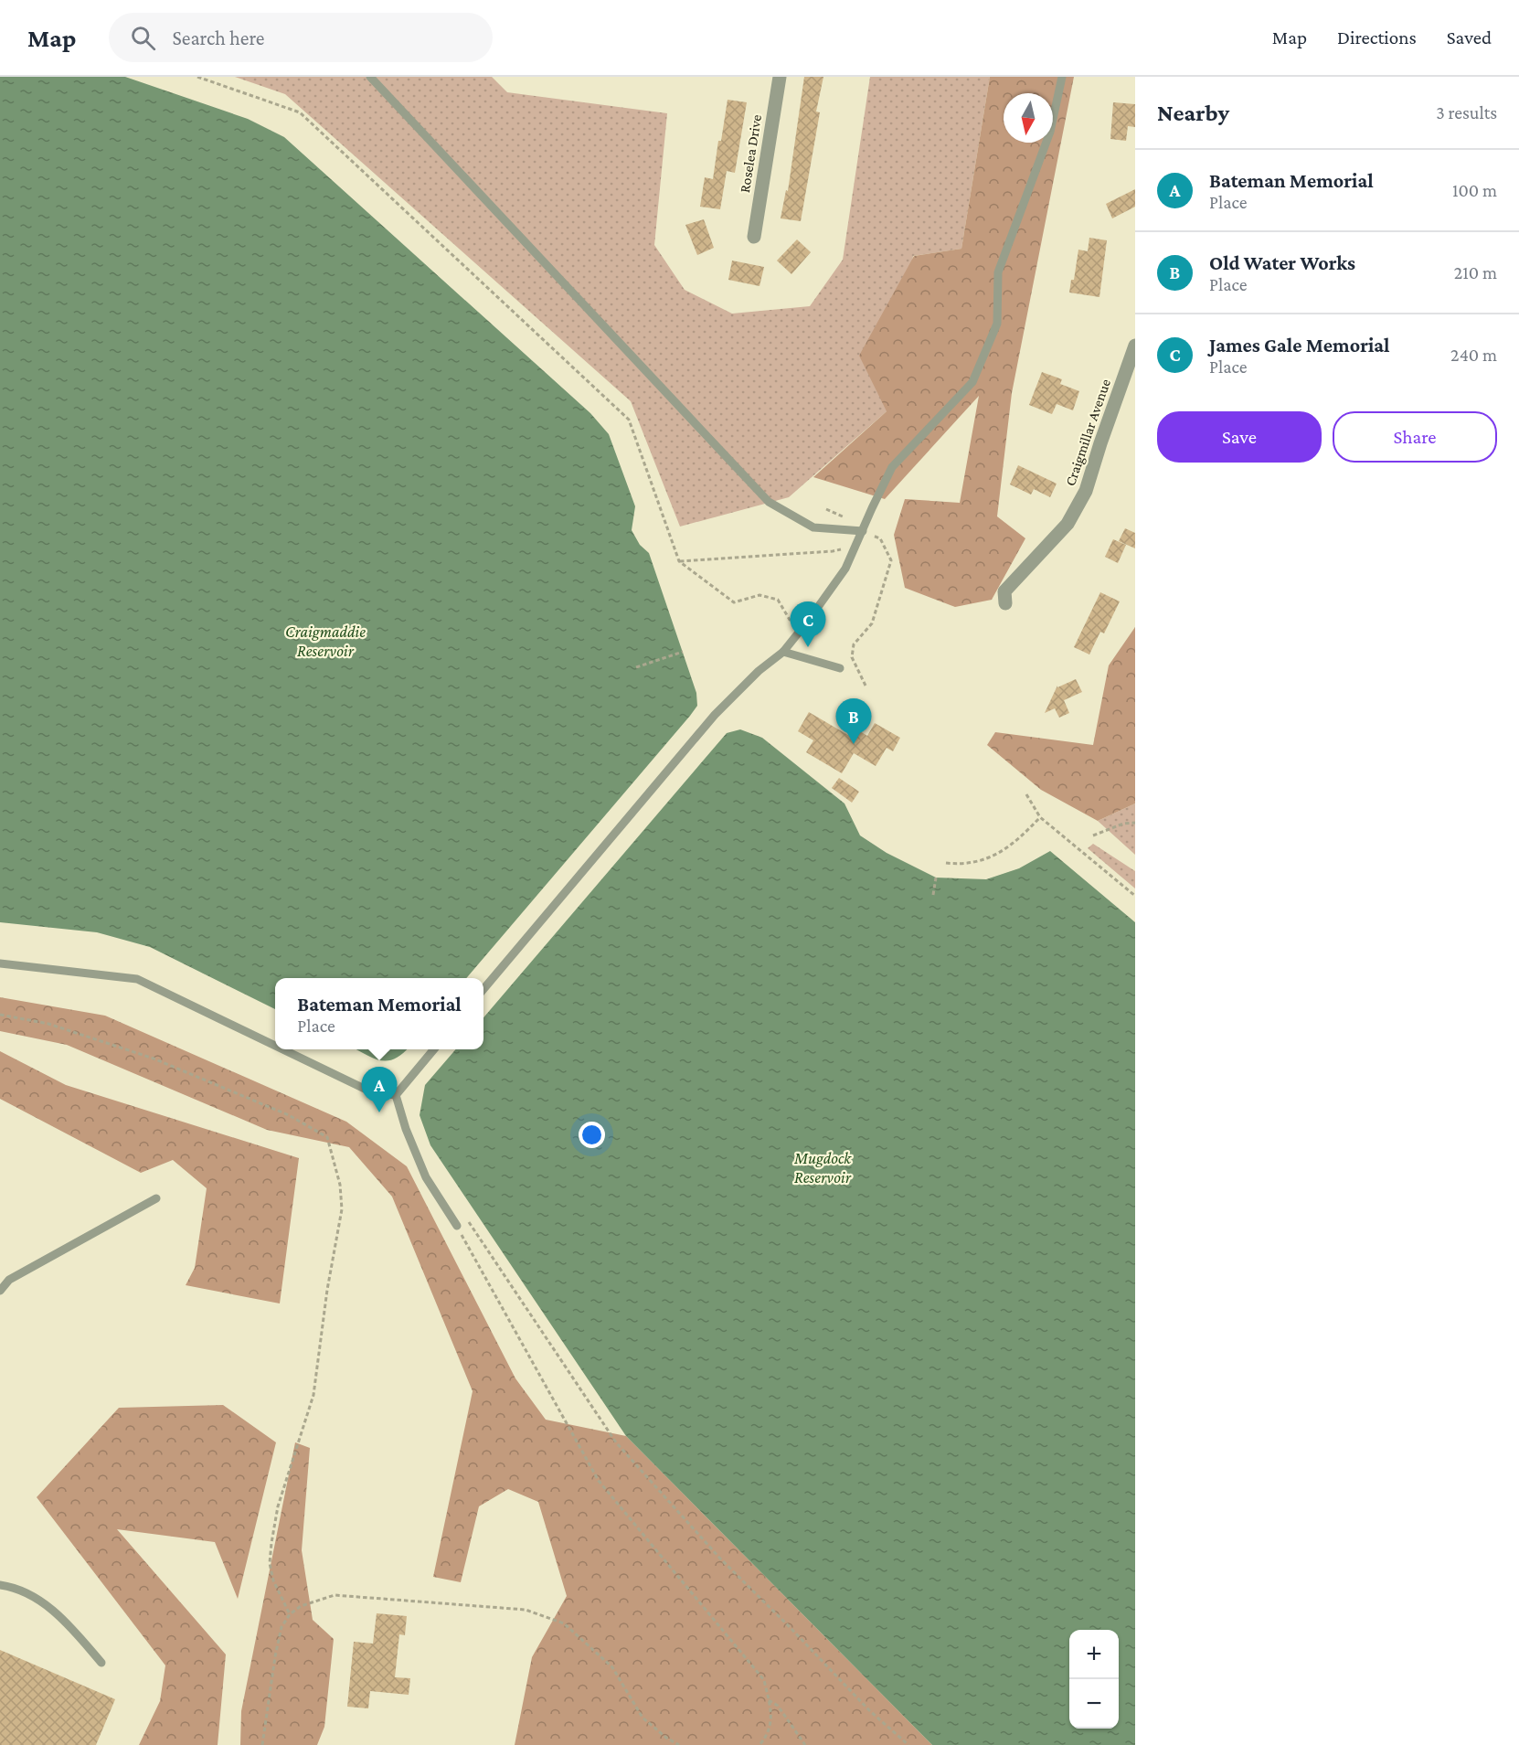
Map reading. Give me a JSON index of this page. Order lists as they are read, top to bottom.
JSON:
{
  "streets": {
    "street": ["Roselea Drive", "Craigmillar Avenue"]
  },
  "water": ["Craigmaddie Reservoir", "Mugdock Reservoir"],
  "north": "bottom",
  "page": {
    "header": "Map",
    "search": "Search here",
    "nav": ["Map", "Directions", "Saved"],
    "heading": ["Nearby", "3 results"],
    "list": [
      {
        "mark": "A",
        "name": "Bateman Memorial",
        "note": "Place",
        "value": "100 m"
      },
      {
        "mark": "B",
        "name": "Old Water Works",
        "note": "Place",
        "value": "210 m"
      },
      {
        "mark": "C",
        "name": "James Gale Memorial",
        "note": "Place",
        "value": "240 m"
      }
    ],
    "buttons": ["Save", "Share"],
    "pins": ["C", "B", "A"],
    "popup": ["Bateman Memorial", "Place"],
    "map_buttons": ["+", "−"]
  }
}
